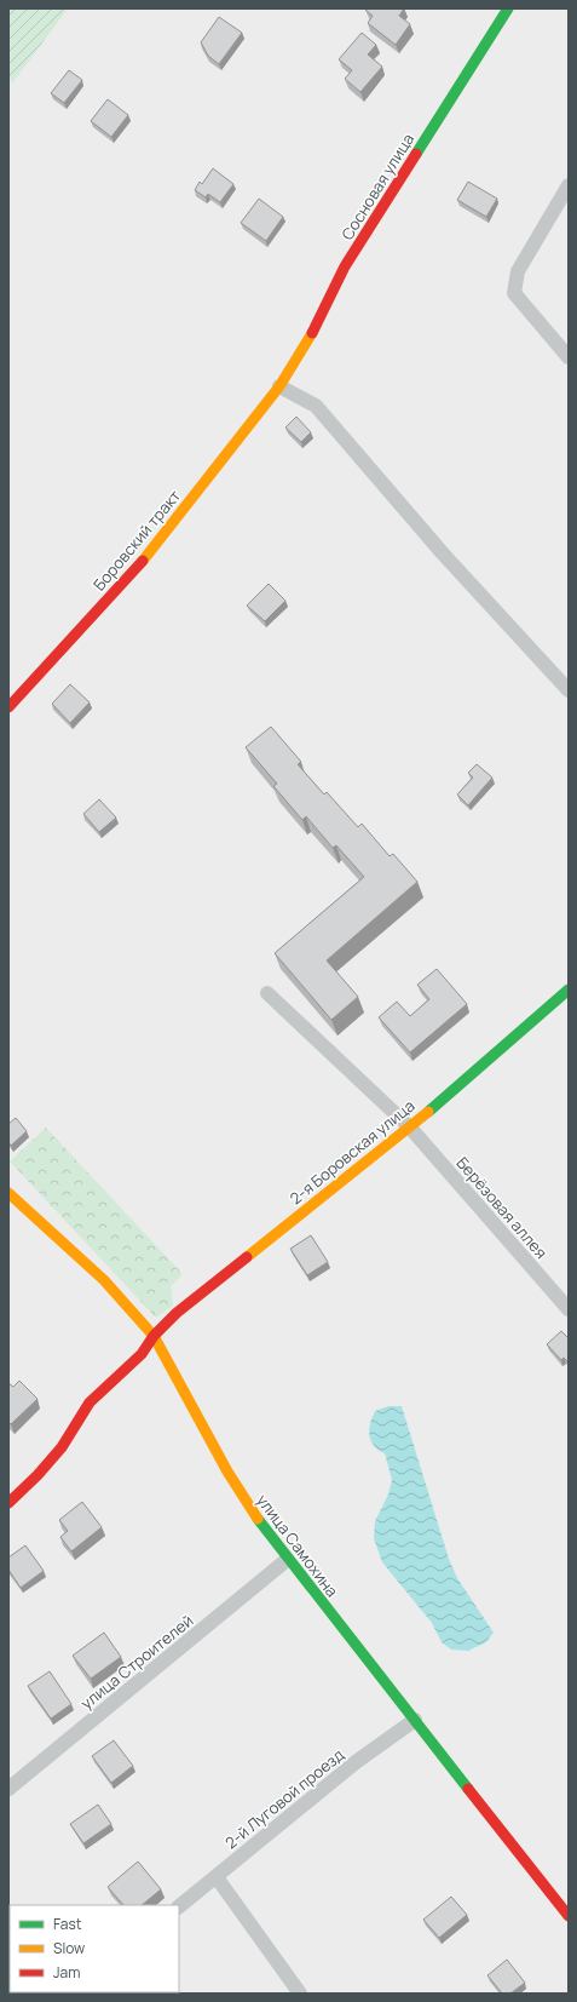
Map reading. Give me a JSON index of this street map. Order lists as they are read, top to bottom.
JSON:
{
  "streets": {
    "street": [
      "Сосновая улица",
      "Боровский тракт",
      "2-я Боровская улица",
      "Берёзовая аллея",
      "улица Самохина",
      "улица Строителей",
      "2-й Луговой проезд"
    ]
  },
  "crossings": [
    ["Сосновая улица", "Боровский тракт"],
    ["2-я Боровская улица", "Берёзовая аллея"],
    ["2-я Боровская улица", "улица Самохина"],
    ["улица Самохина", "улица Строителей"],
    ["улица Самохина", "2-й Луговой проезд"]
  ],
  "legend": ["Fast", "Slow", "Jam"]
}
